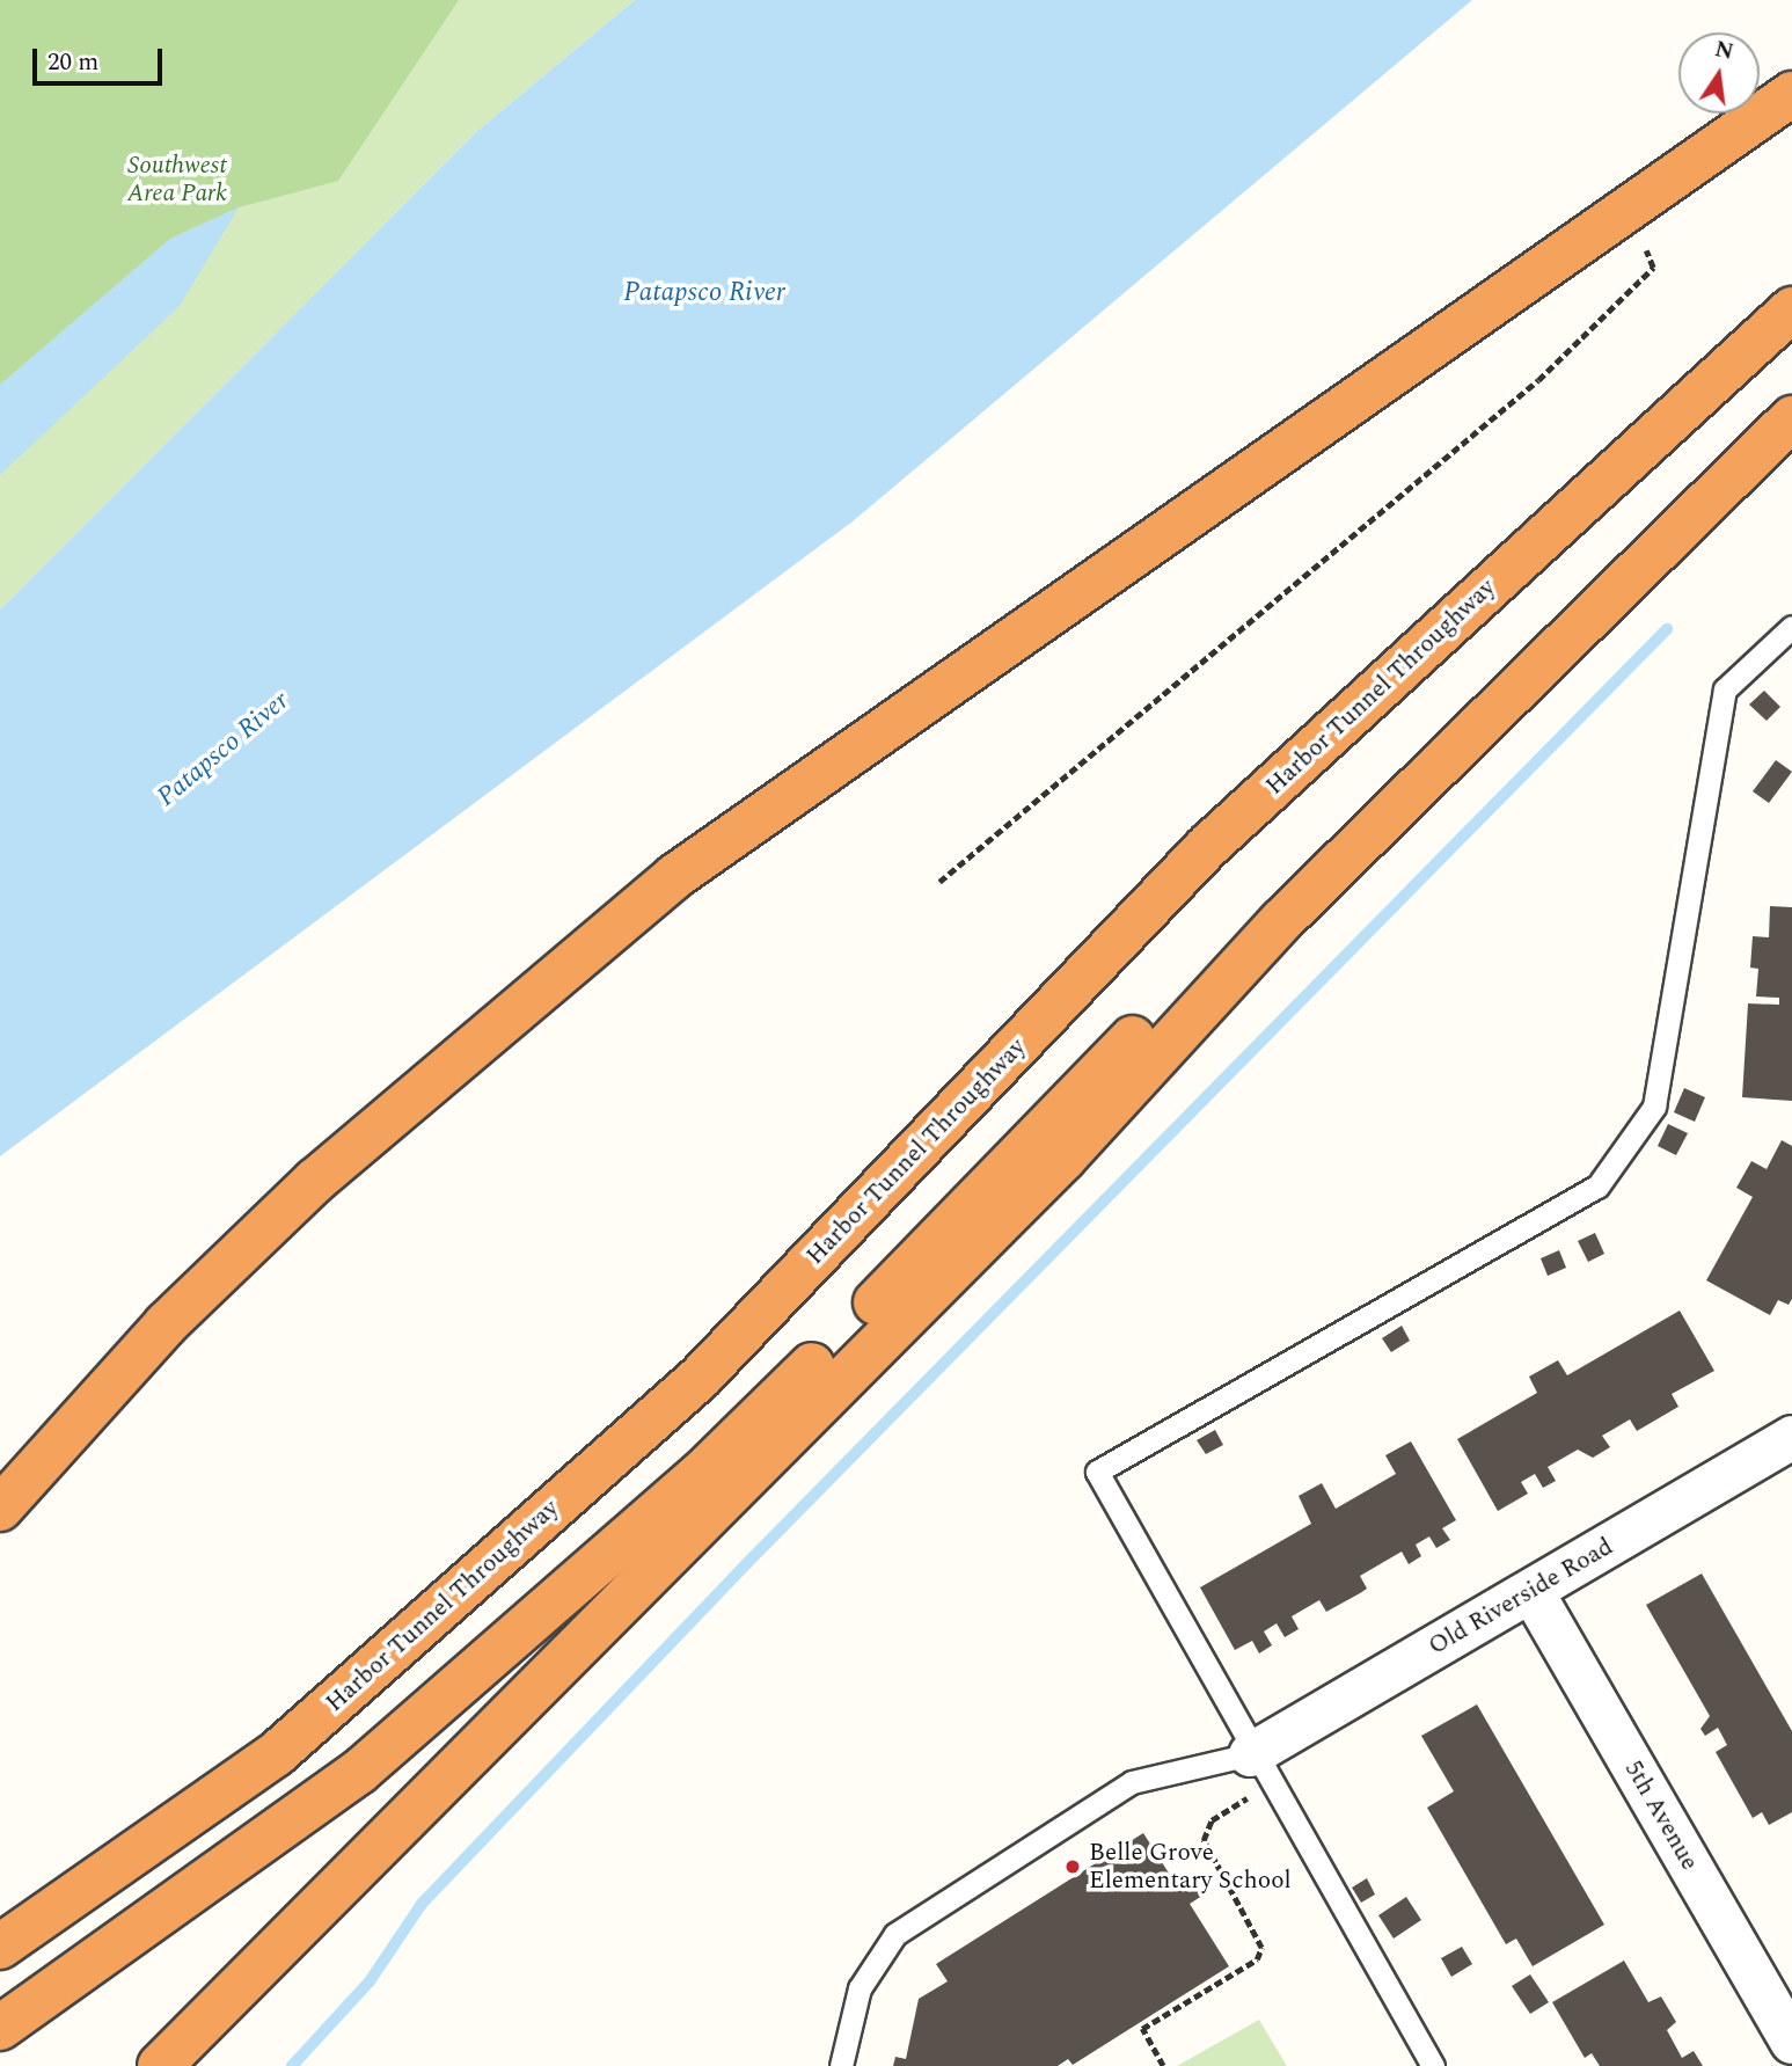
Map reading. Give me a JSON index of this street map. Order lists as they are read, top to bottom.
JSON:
{
  "streets": {
    "highway": ["Harbor Tunnel Throughway"],
    "street": ["Old Riverside Road", "5th Avenue"]
  },
  "crossings": [
    ["Old Riverside Road", "5th Avenue"]
  ],
  "water": ["Patapsco River"],
  "parks": ["Southwest Area Park"],
  "places": ["Belle Grove Elementary School"],
  "scale_bar": "20 m",
  "north": "top"
}
